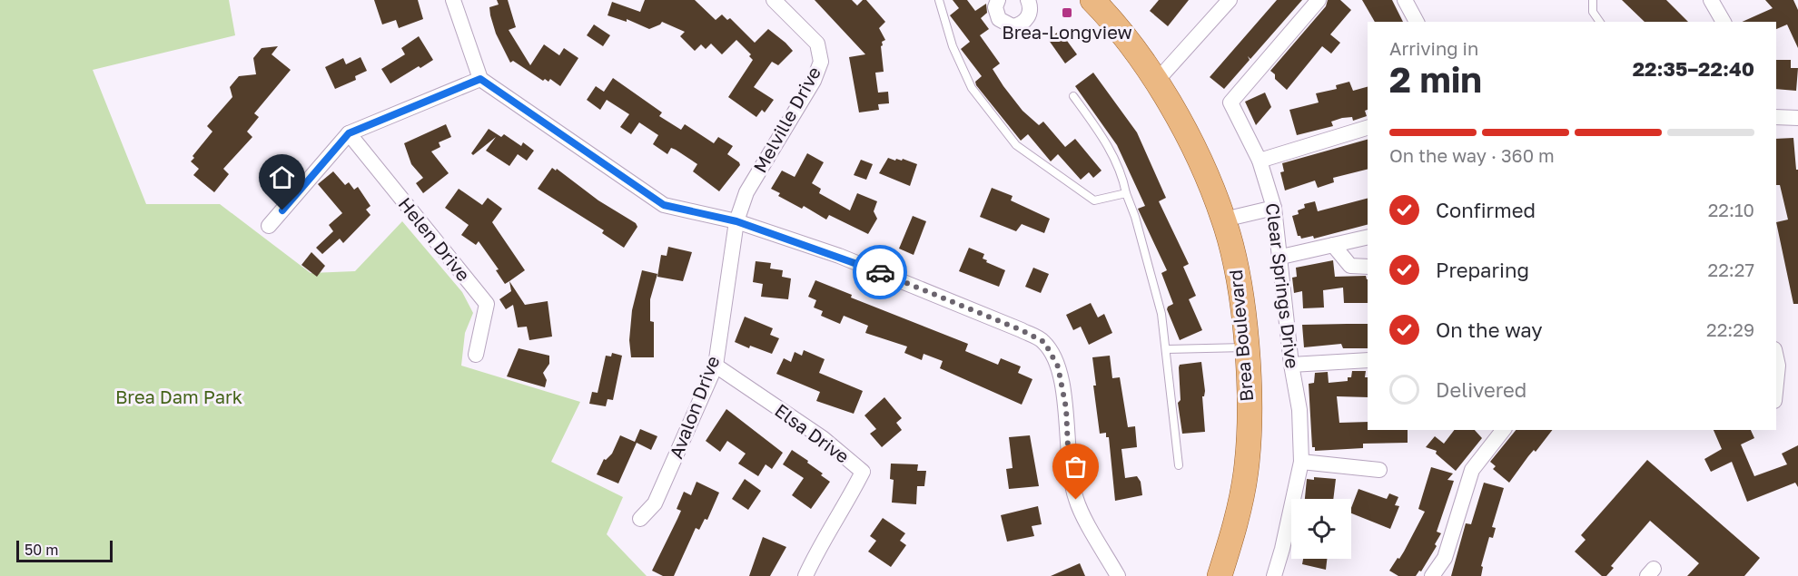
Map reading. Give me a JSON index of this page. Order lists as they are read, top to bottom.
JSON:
{
  "streets": {
    "main road": ["Brea Boulevard"],
    "street": [
      "Melville Drive",
      "Helen Drive",
      "Clear Springs Drive",
      "Avalon Drive",
      "Elsa Drive"
    ]
  },
  "crossings": [
    ["Melville Drive", "Avalon Drive"],
    ["Avalon Drive", "Elsa Drive"]
  ],
  "parks": ["Brea Dam Park"],
  "places": {
    "transit": ["Brea-Longview"]
  },
  "scale_bar": "50 m",
  "page": {
    "heading": ["2 min", "Arriving in", "22:35–22:40"],
    "bar": "On the way · 360 m",
    "list": [
      ["Confirmed", "22:10"],
      ["Preparing", "22:27"],
      ["On the way", "22:29"],
      "Delivered"
    ],
    "scale": "50 m"
  }
}
